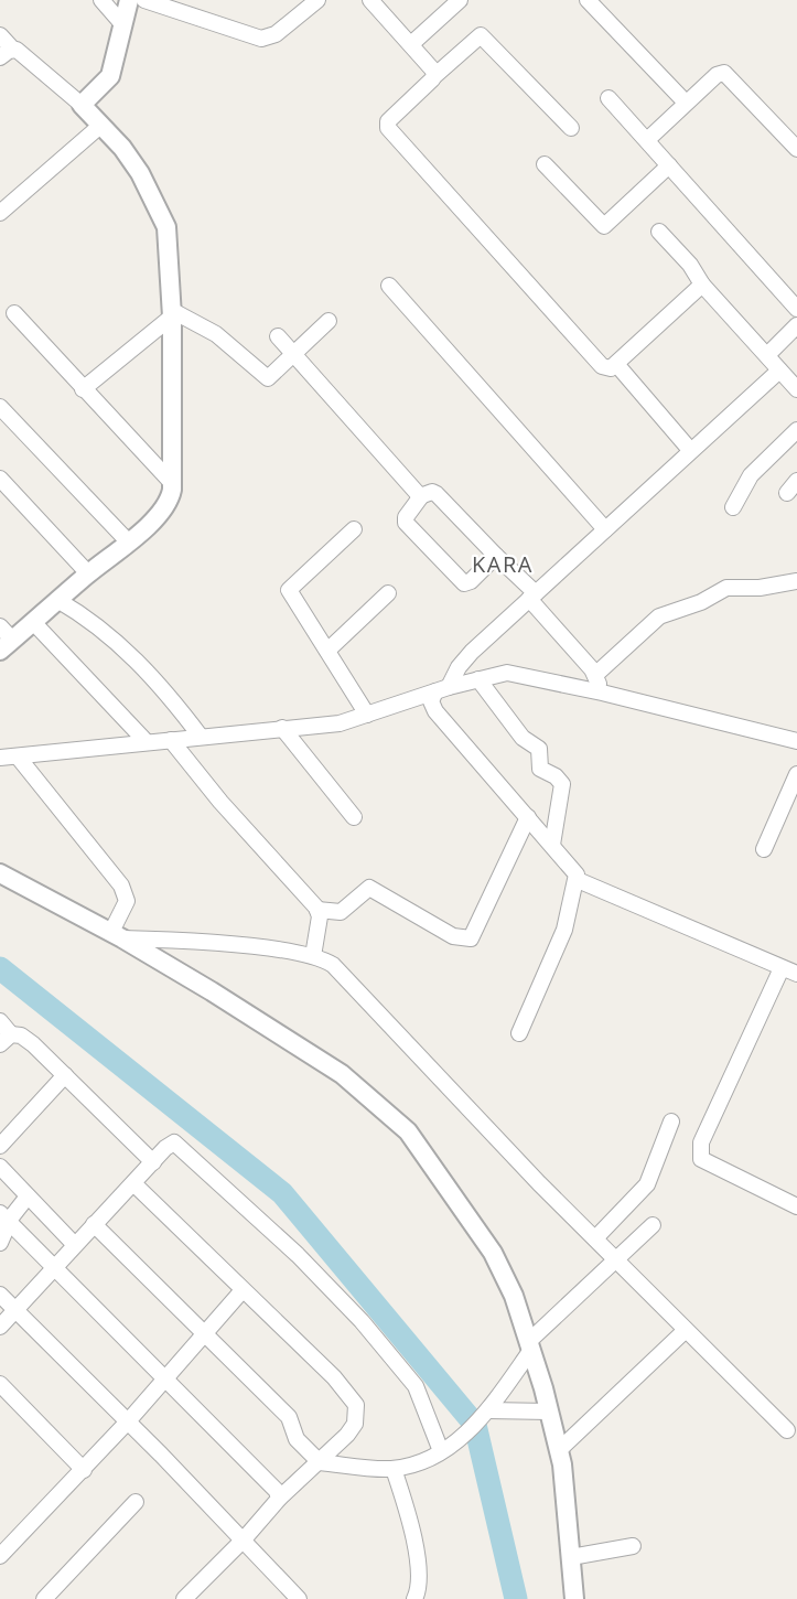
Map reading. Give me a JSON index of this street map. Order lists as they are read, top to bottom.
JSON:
{
  "districts": ["KARA"]
}
